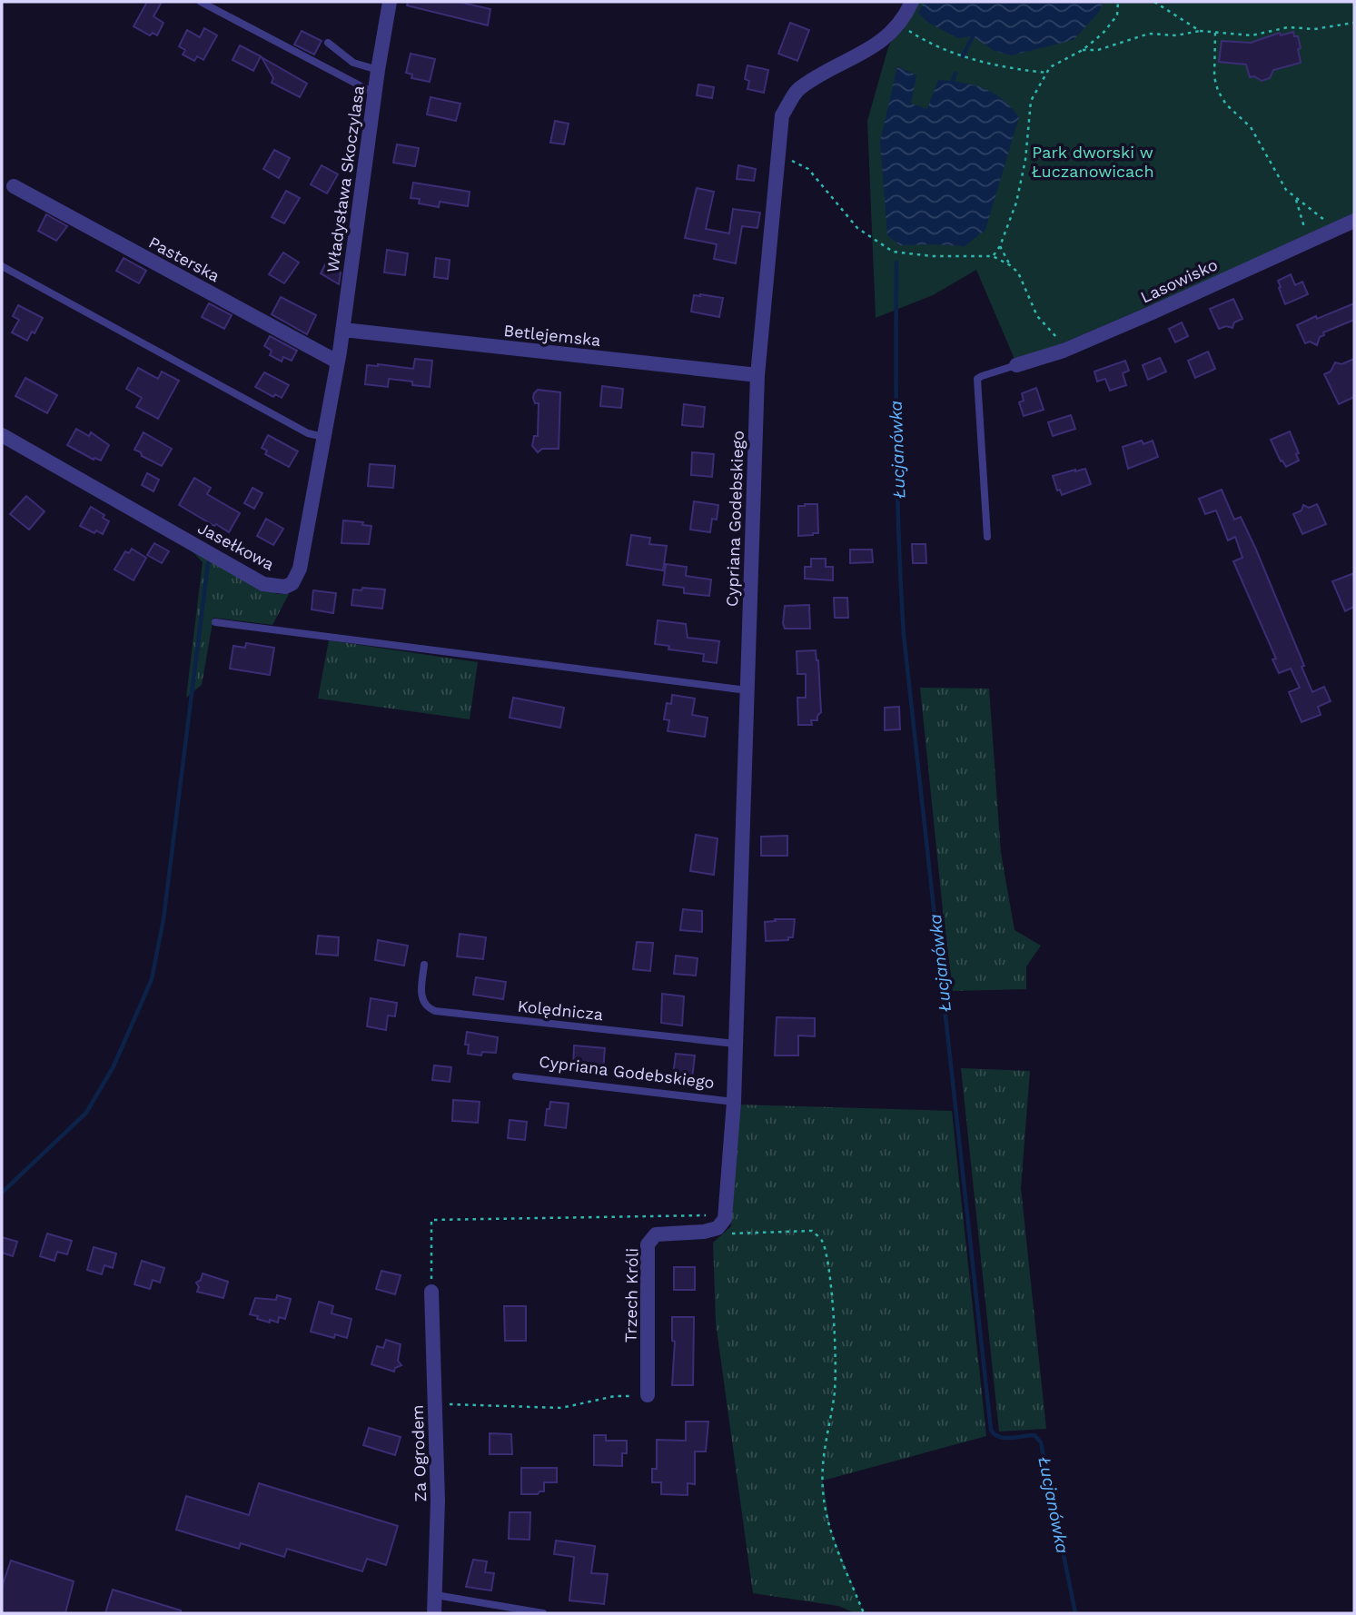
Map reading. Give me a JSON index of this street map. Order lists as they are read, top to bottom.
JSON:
{
  "streets": {
    "street": [
      "Władysława Skoczylasa",
      "Pasterska",
      "Lasowisko",
      "Betlejemska",
      "Cypriana Godebskiego",
      "Jasełkowa",
      "Trzech Króli",
      "Za Ogrodem"
    ],
    "lane": ["Kolędnicza"]
  },
  "crossings": [
    ["Władysława Skoczylasa", "Pasterska"],
    ["Władysława Skoczylasa", "Betlejemska"],
    ["Władysława Skoczylasa", "Jasełkowa"],
    ["Pasterska", "Jasełkowa"],
    ["Betlejemska", "Cypriana Godebskiego"],
    ["Cypriana Godebskiego", "Kolędnicza"],
    ["Cypriana Godebskiego", "Trzech Króli"]
  ],
  "water": ["Łucjanówka"],
  "parks": ["Park dworski w Łuczanowicach"]
}
